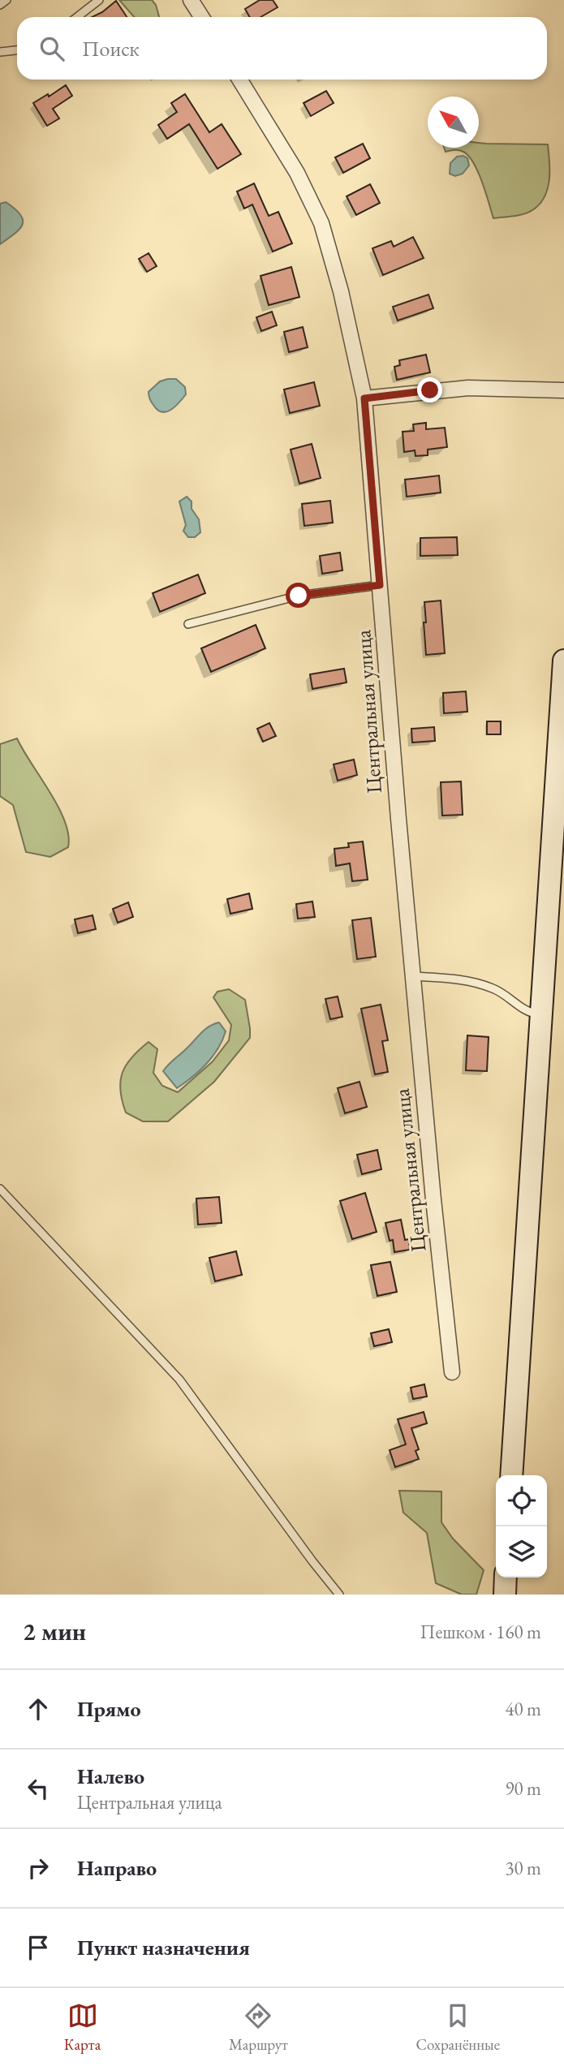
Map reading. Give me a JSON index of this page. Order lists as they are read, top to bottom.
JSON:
{
  "streets": {
    "street": ["Центральная улица"]
  },
  "north": "top left",
  "page": {
    "search": "Поиск",
    "heading": ["2 мин", "Пешком · 160 m"],
    "list": [
      ["Прямо", "40 m"],
      ["Налево", "Центральная улица", "90 m"],
      ["Направо", "30 m"],
      "Пункт назначения"
    ],
    "nav": ["Карта", "Маршрут", "Сохранённые"]
  }
}
